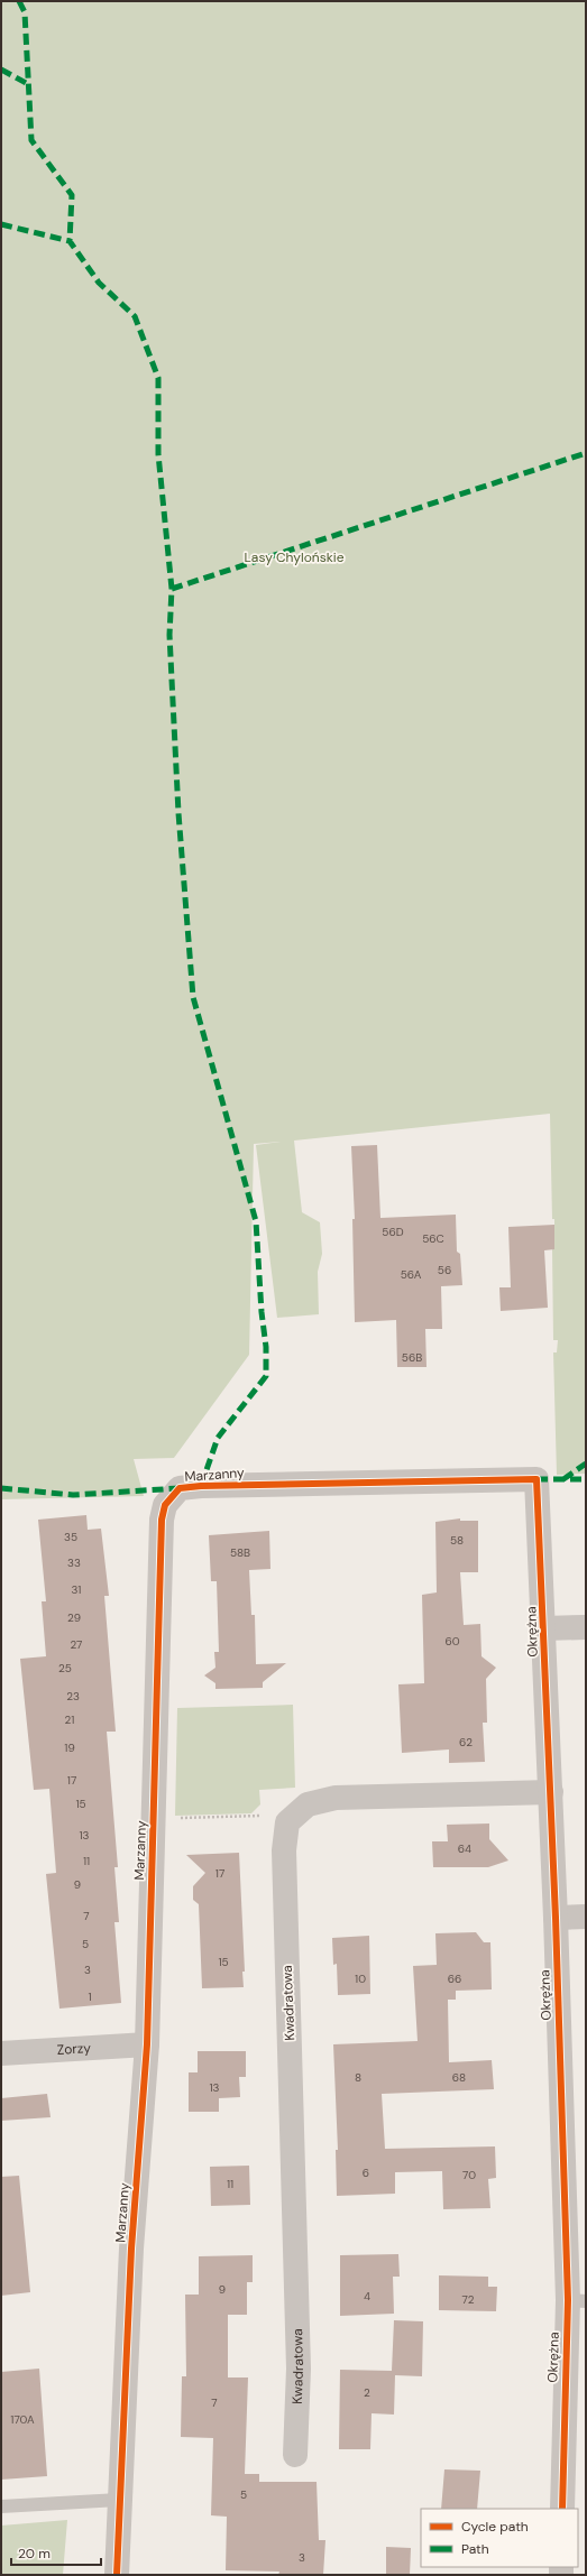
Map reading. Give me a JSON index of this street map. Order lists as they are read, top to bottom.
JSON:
{
  "streets": {
    "street": [
      "Marzanny",
      "Okrężna",
      "Kwadratowa",
      "Zorzy"
    ]
  },
  "crossings": [
    ["Marzanny", "Okrężna"],
    ["Marzanny", "Zorzy"]
  ],
  "parks": ["Lasy Chylońskie"],
  "house_numbers": [
    "56D",
    "56C",
    "56",
    "56A",
    "56B",
    "35",
    "58",
    "58B",
    "33",
    "31",
    "29",
    "60",
    "27",
    "25",
    "23",
    "21",
    "62",
    "19",
    "17",
    "15",
    "13",
    "64",
    "11",
    "17",
    "9",
    "7",
    "5",
    "15",
    "3",
    "10",
    "66",
    "1",
    "8",
    "68",
    "13",
    "6",
    "70",
    "11",
    "9",
    "4",
    "72",
    "2",
    "7",
    "170A",
    "5",
    "3"
  ],
  "legend": ["Cycle path", "Path"],
  "scale_bar": "20 m"
}
